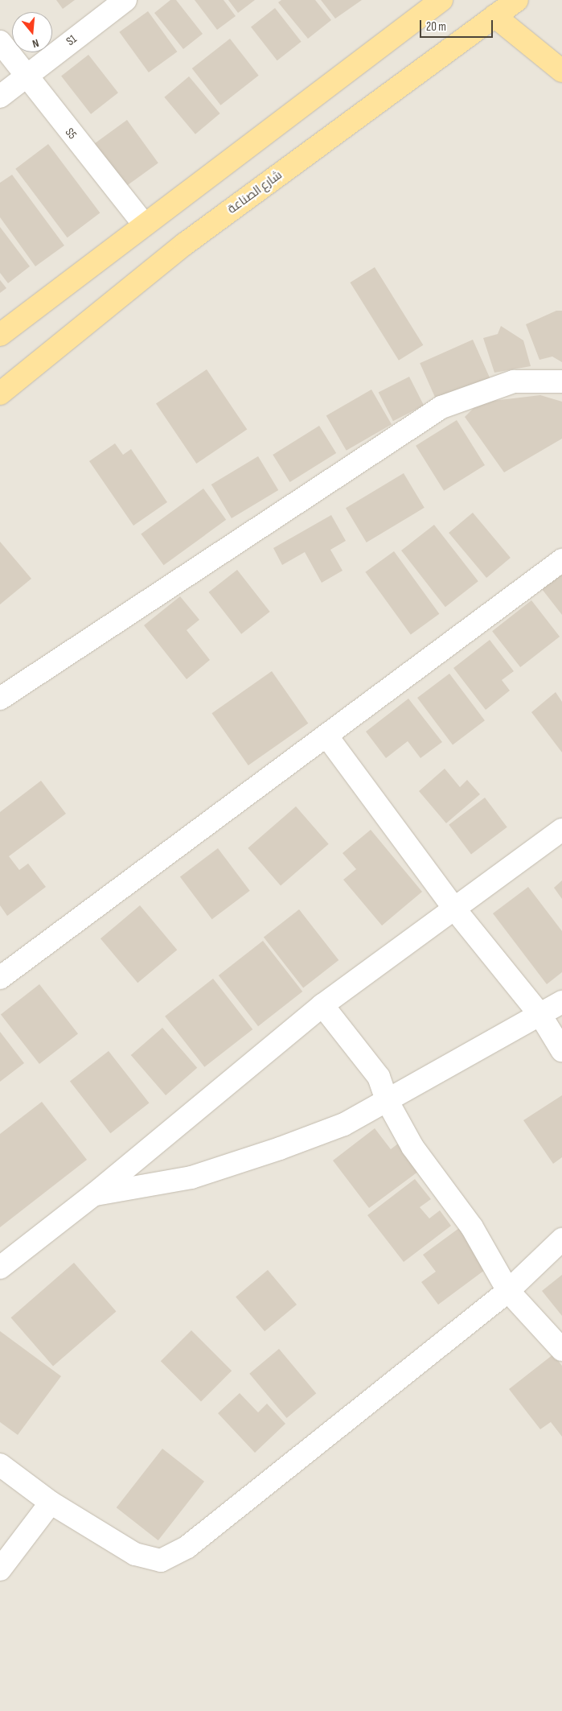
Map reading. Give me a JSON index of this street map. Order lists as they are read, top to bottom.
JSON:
{
  "streets": {
    "main road": ["شارع الصناعة"],
    "street": ["S1", "S5"]
  },
  "crossings": [
    ["S1", "S5"]
  ],
  "scale_bar": "20 m",
  "north": "bottom"
}
